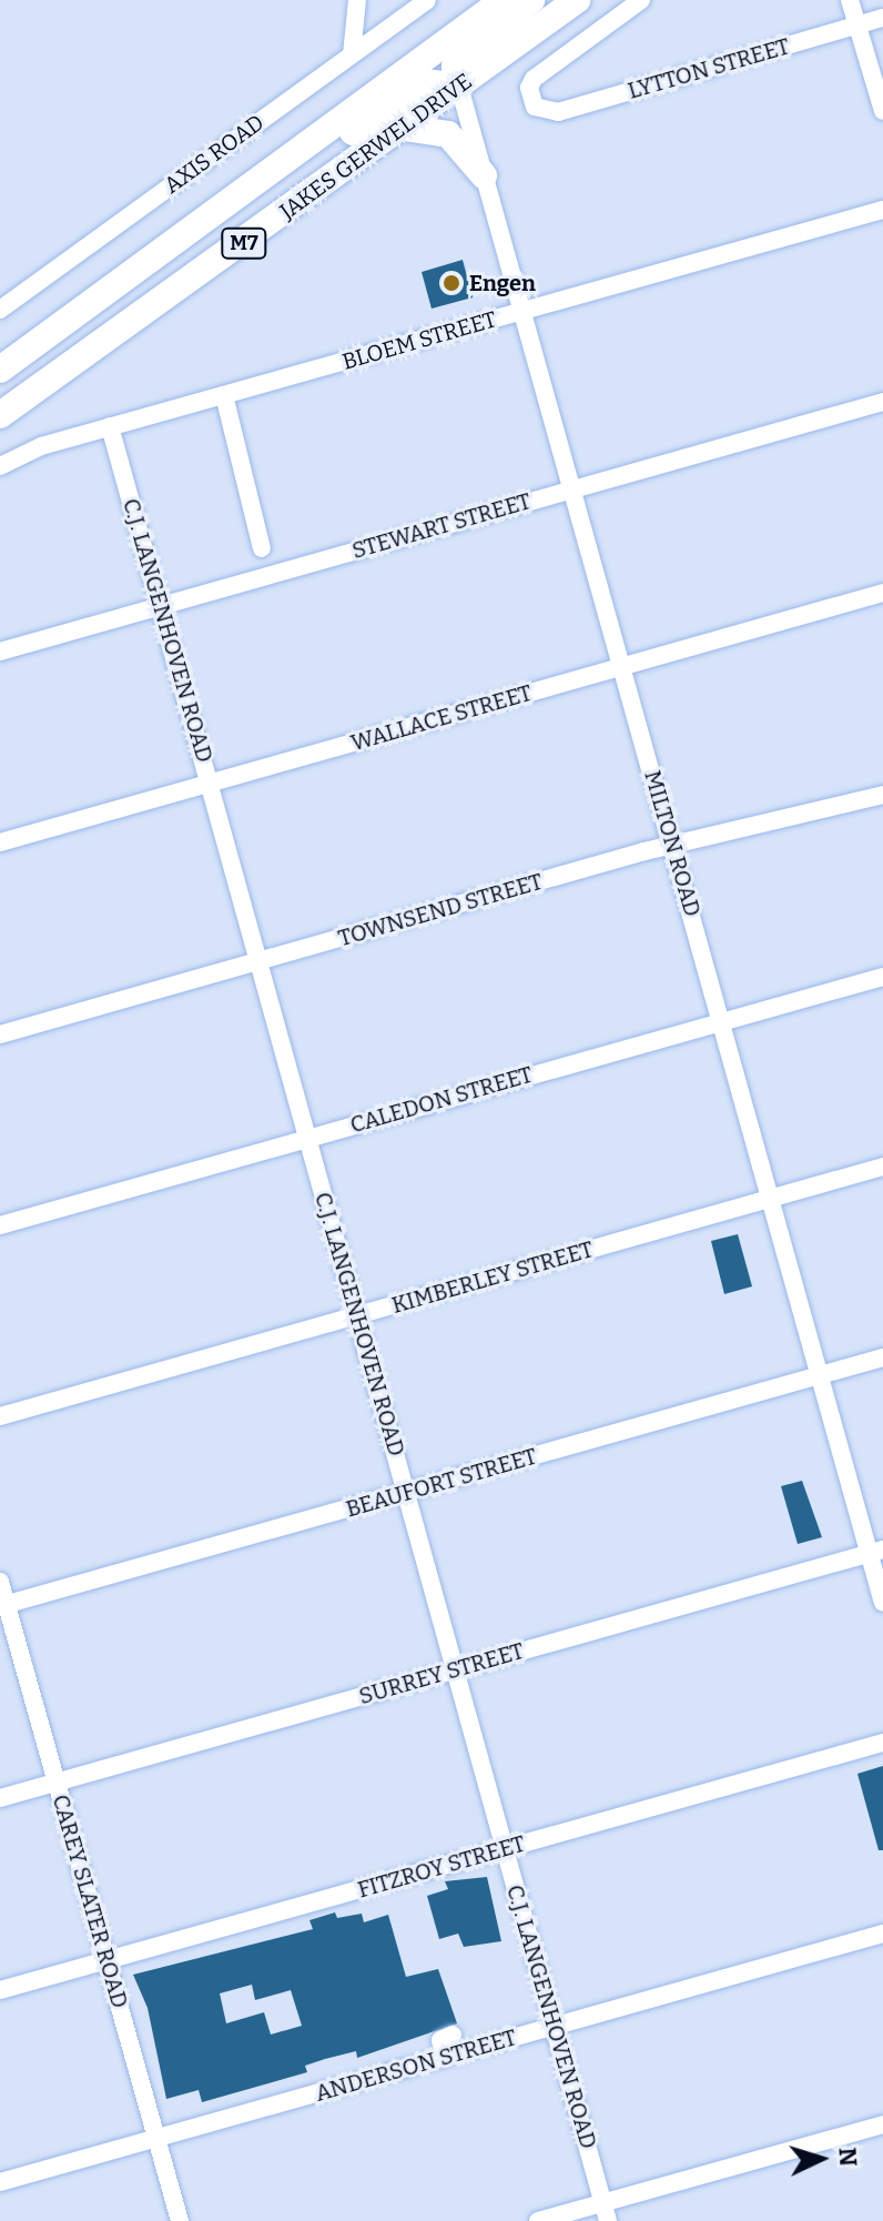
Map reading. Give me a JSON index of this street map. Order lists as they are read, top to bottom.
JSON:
{
  "streets": {
    "highway": ["JAKES GERWEL DRIVE", "M7"],
    "street": [
      "LYTTON STREET",
      "AXIS ROAD",
      "BLOEM STREET",
      "STEWART STREET",
      "C.J. LANGENHOVEN ROAD",
      "WALLACE STREET",
      "MILTON ROAD",
      "TOWNSEND STREET",
      "CALEDON STREET",
      "KIMBERLEY STREET",
      "BEAUFORT STREET",
      "SURREY STREET",
      "FITZROY STREET",
      "CAREY SLATER ROAD",
      "ANDERSON STREET"
    ]
  },
  "crossings": [
    ["JAKES GERWEL DRIVE", "MILTON ROAD"],
    ["BLOEM STREET", "C.J. LANGENHOVEN ROAD"],
    ["BLOEM STREET", "MILTON ROAD"],
    ["STEWART STREET", "C.J. LANGENHOVEN ROAD"],
    ["STEWART STREET", "MILTON ROAD"],
    ["C.J. LANGENHOVEN ROAD", "WALLACE STREET"],
    ["C.J. LANGENHOVEN ROAD", "TOWNSEND STREET"],
    ["C.J. LANGENHOVEN ROAD", "CALEDON STREET"],
    ["C.J. LANGENHOVEN ROAD", "KIMBERLEY STREET"],
    ["C.J. LANGENHOVEN ROAD", "BEAUFORT STREET"],
    ["C.J. LANGENHOVEN ROAD", "SURREY STREET"],
    ["C.J. LANGENHOVEN ROAD", "FITZROY STREET"],
    ["C.J. LANGENHOVEN ROAD", "ANDERSON STREET"],
    ["WALLACE STREET", "MILTON ROAD"],
    ["MILTON ROAD", "TOWNSEND STREET"],
    ["MILTON ROAD", "CALEDON STREET"],
    ["MILTON ROAD", "KIMBERLEY STREET"],
    ["MILTON ROAD", "BEAUFORT STREET"],
    ["MILTON ROAD", "SURREY STREET"],
    ["BEAUFORT STREET", "CAREY SLATER ROAD"],
    ["SURREY STREET", "CAREY SLATER ROAD"],
    ["FITZROY STREET", "CAREY SLATER ROAD"],
    ["CAREY SLATER ROAD", "ANDERSON STREET"]
  ],
  "places": ["Engen"],
  "north": "right"
}
